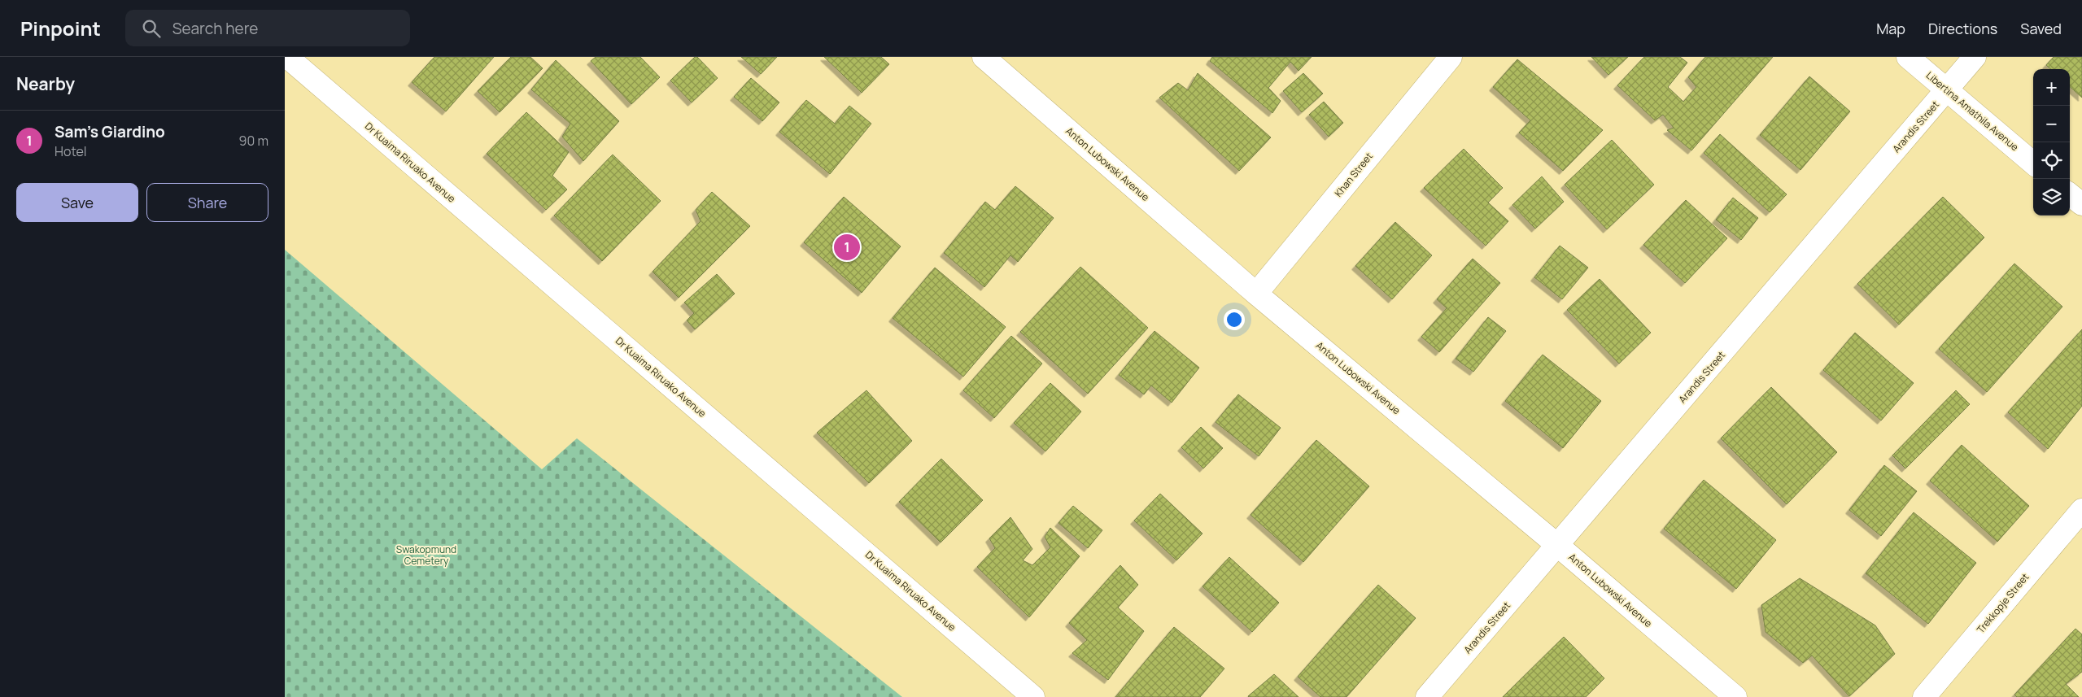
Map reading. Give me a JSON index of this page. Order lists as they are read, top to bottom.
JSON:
{
  "streets": {
    "street": [
      "Libertina Amathila Avenue",
      "Arandis Street",
      "Dr Kuaima Riruako Avenue",
      "Anton Lubowski Avenue",
      "Khan Street",
      "Trekkopje Street"
    ]
  },
  "crossings": [
    ["Libertina Amathila Avenue", "Arandis Street"],
    ["Arandis Street", "Anton Lubowski Avenue"],
    ["Anton Lubowski Avenue", "Khan Street"]
  ],
  "parks": ["Swakopmund Cemetery"],
  "page": {
    "header": "Pinpoint",
    "search": "Search here",
    "nav": ["Map", "Directions", "Saved"],
    "heading": "Nearby",
    "map_buttons": ["+", "−"],
    "list": [
      {
        "mark": "1",
        "name": "Sam's Giardino",
        "note": "Hotel",
        "value": "90 m"
      }
    ],
    "buttons": ["Save", "Share"],
    "pins": "1"
  }
}
